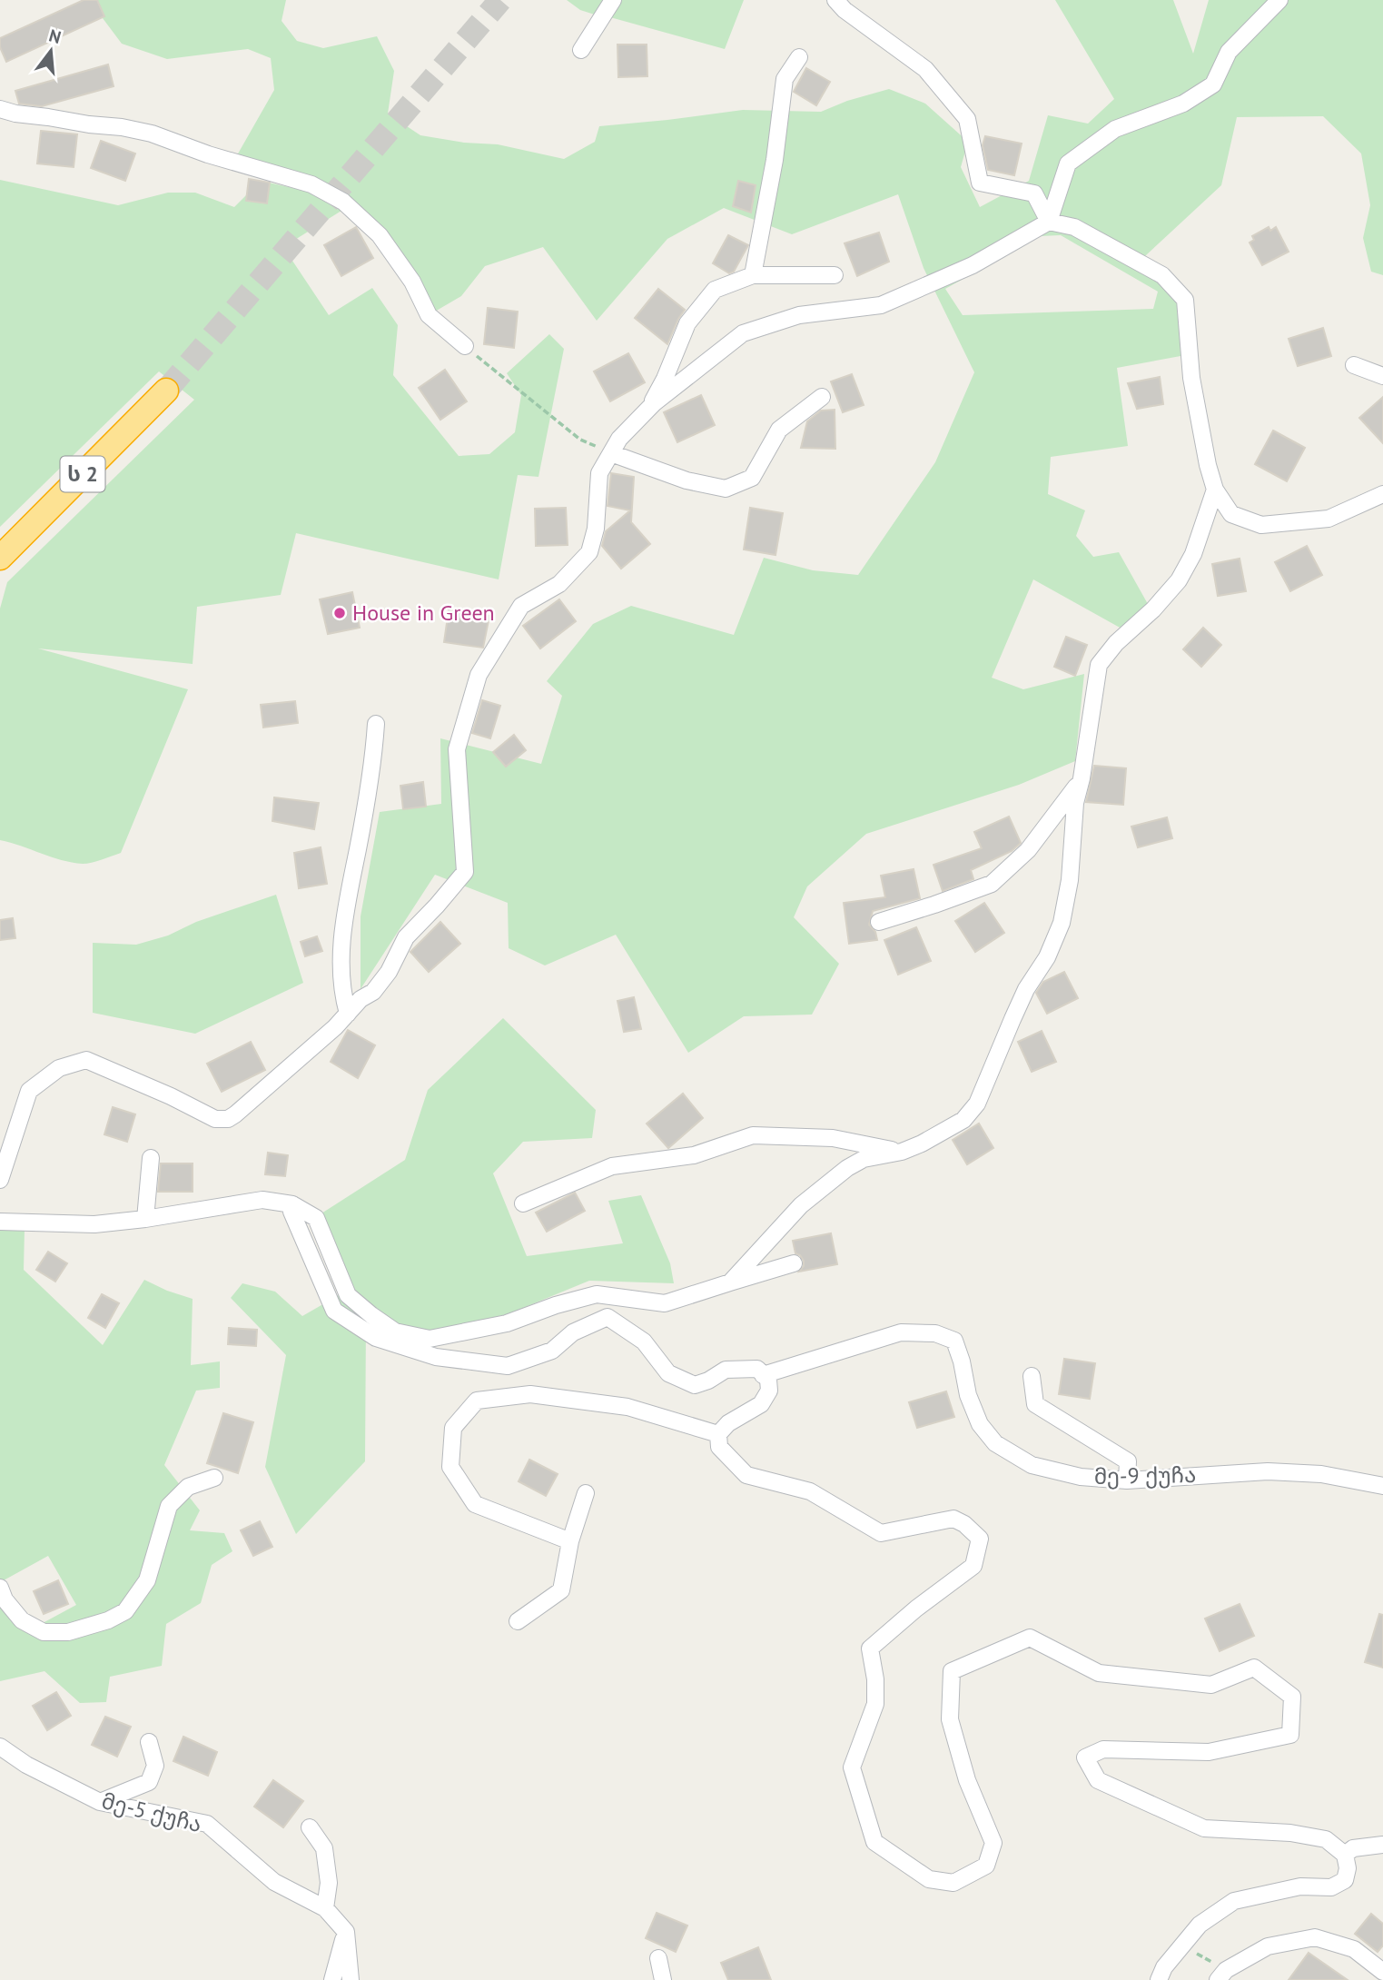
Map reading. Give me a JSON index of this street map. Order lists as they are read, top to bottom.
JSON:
{
  "streets": {
    "highway": ["ს 2"],
    "street": ["მე-9 ქუჩა", "მე-5 ქუჩა"]
  },
  "places": ["House in Green"],
  "north": "top"
}
